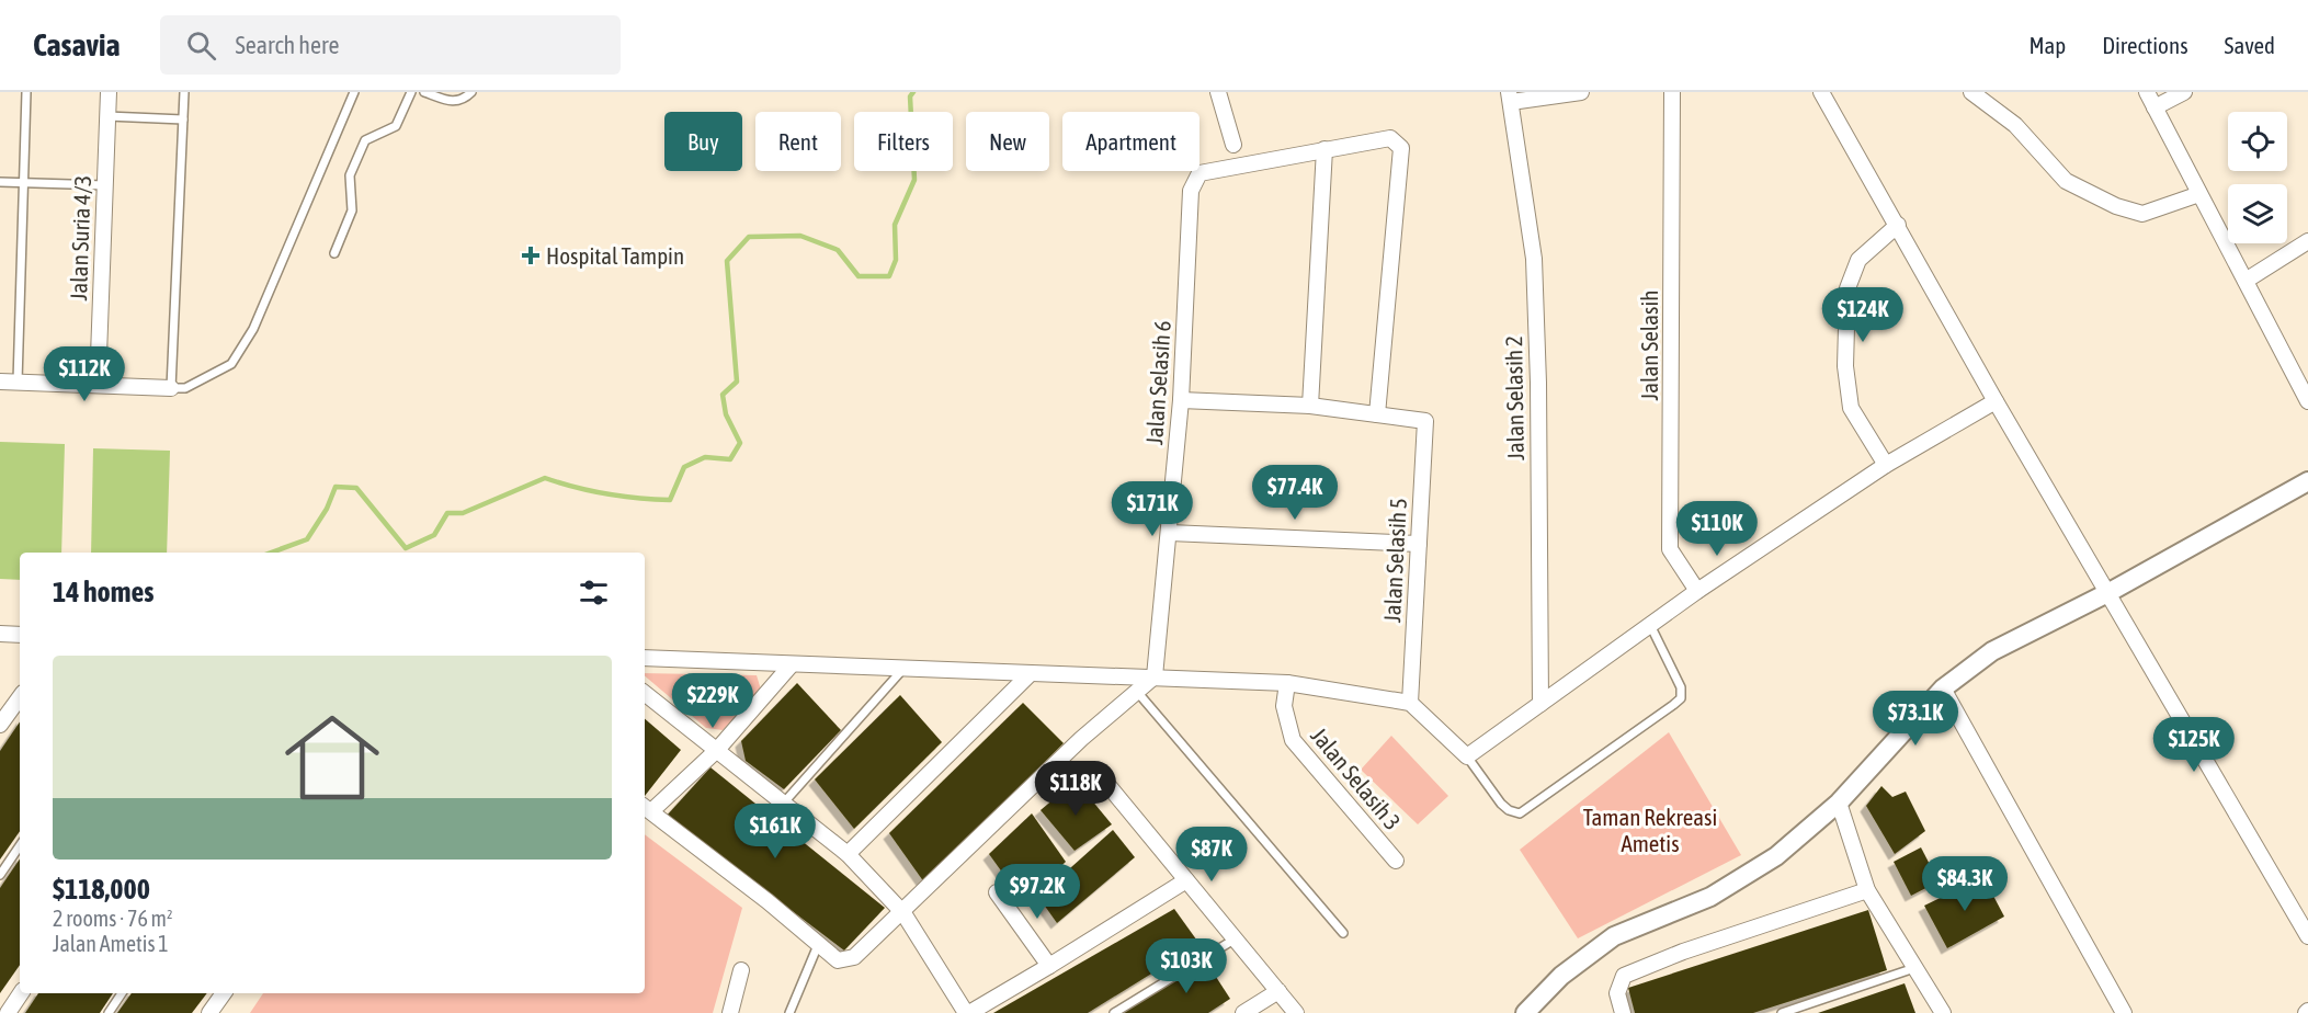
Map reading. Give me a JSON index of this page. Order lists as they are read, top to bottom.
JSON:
{
  "streets": {
    "street": [
      "Jalan Suria 4/3",
      "Jalan Selasih",
      "Jalan Selasih 6",
      "Jalan Selasih 2",
      "Jalan Selasih 5",
      "Jalan Selasih 3"
    ]
  },
  "parks": ["Taman Rekreasi Ametis"],
  "places": {
    "health": ["Hospital Tampin"]
  },
  "page": {
    "header": "Casavia",
    "search": "Search here",
    "nav": ["Map", "Directions", "Saved"],
    "chip": [
      "Buy",
      "Rent",
      "Filters",
      "New",
      "Apartment"
    ],
    "price": [
      "$124K",
      "$112K",
      "$77.4K",
      "$171K",
      "$110K",
      "$229K",
      "$73.1K",
      "$125K",
      "$118K",
      "$161K",
      "$87K",
      "$84.3K",
      "$97.2K",
      "$103K"
    ],
    "heading": "14 homes",
    "list": [
      {
        "name": "$118,000",
        "note": "2 rooms · 76 m² · Jalan Ametis 1"
      }
    ]
  }
}
